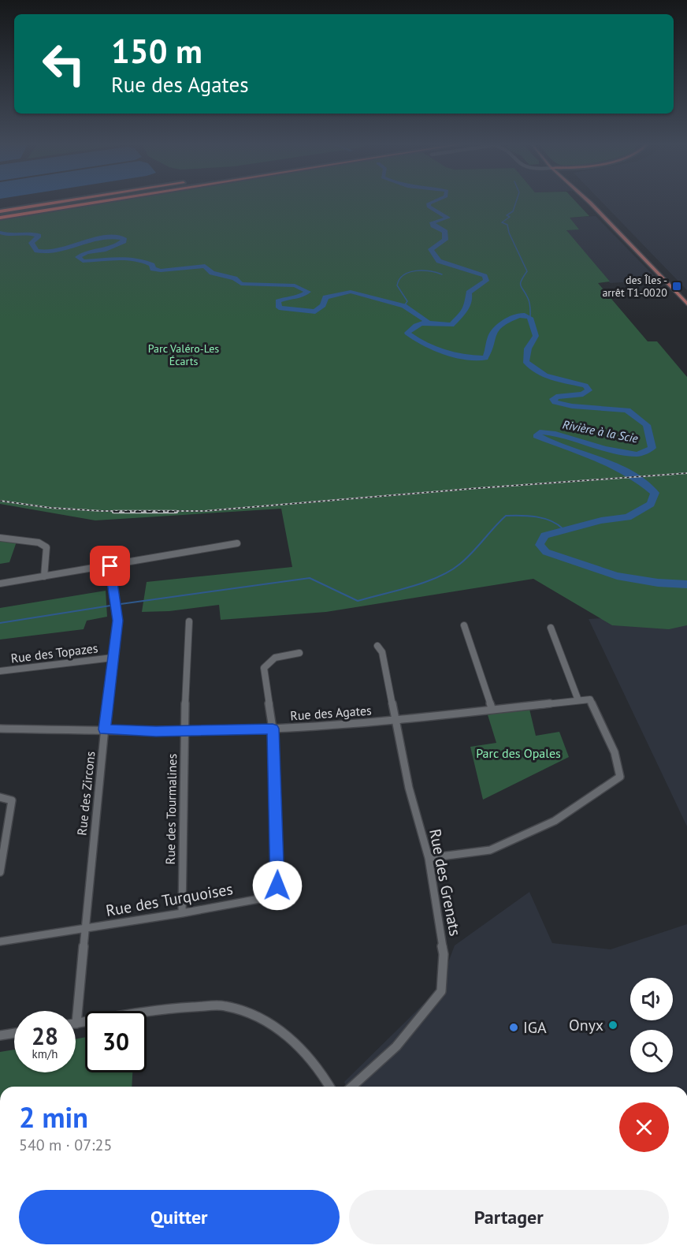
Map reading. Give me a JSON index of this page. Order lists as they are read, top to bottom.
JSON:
{
  "streets": {
    "street": [
      "Rue des Topazes",
      "Rue des Agates",
      "Rue des Zircons",
      "Rue des Tourmalines",
      "Rue des Grenats",
      "Rue des Turquoises"
    ]
  },
  "crossings": [
    ["Rue des Topazes", "Rue des Zircons"],
    ["Rue des Agates", "Rue des Zircons"],
    ["Rue des Agates", "Rue des Tourmalines"],
    ["Rue des Agates", "Rue des Grenats"],
    ["Rue des Agates", "Rue des Turquoises"],
    ["Rue des Zircons", "Rue des Turquoises"],
    ["Rue des Tourmalines", "Rue des Turquoises"]
  ],
  "water": ["Rivière à la Scie"],
  "parks": ["Parc Valéro-Les Écarts", "Parc des Opales"],
  "places": {
    "transit": ["des Îles - arrêt T1-0020"],
    "other": ["Onyx", "IGA"]
  },
  "page": {
    "turn": ["150 m", "Rue des Agates"],
    "speed": "28 km/h",
    "limit": "30",
    "heading": ["2 min", "540 m · 07:25"],
    "buttons": ["Quitter", "Partager"]
  }
}
